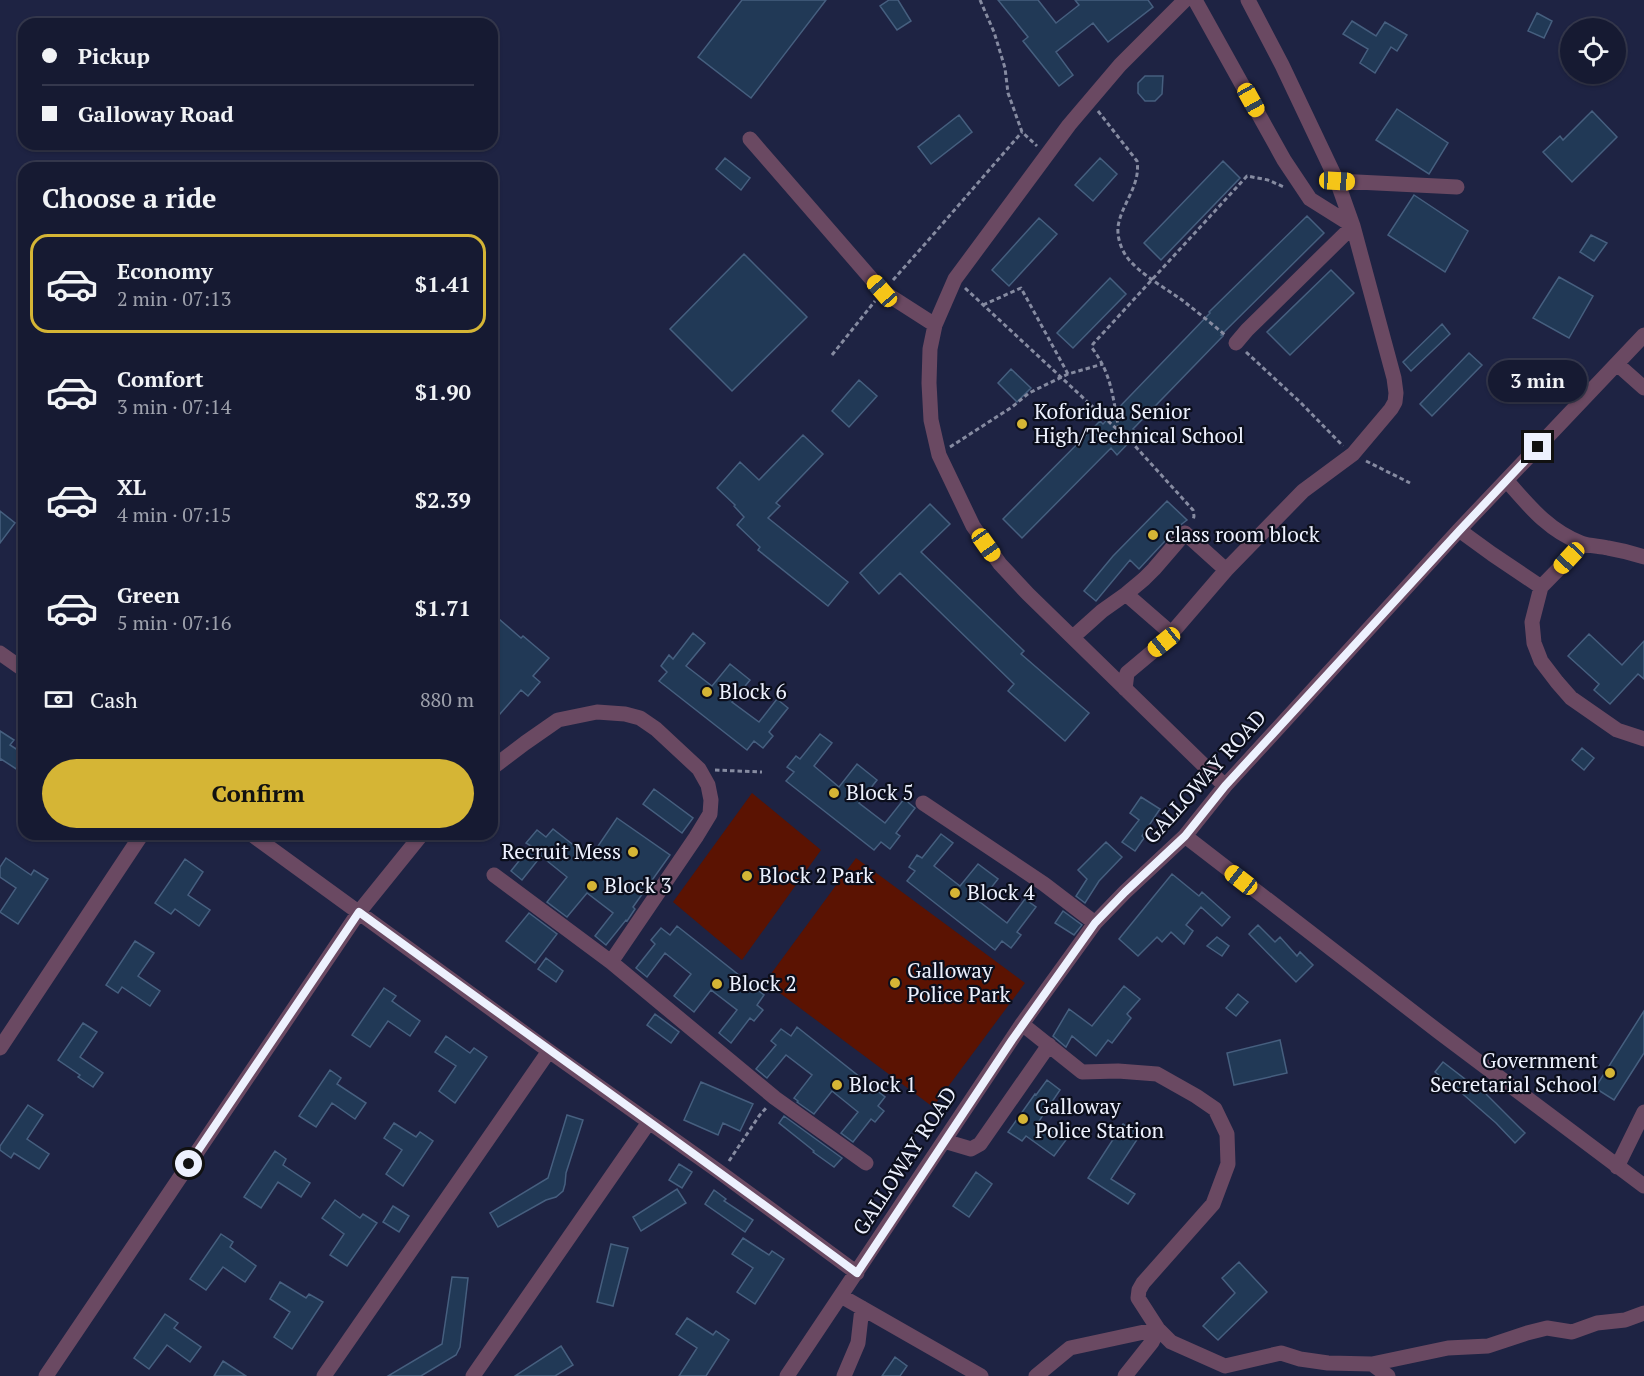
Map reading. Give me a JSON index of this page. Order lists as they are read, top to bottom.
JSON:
{
  "streets": {
    "street": ["GALLOWAY ROAD"]
  },
  "places": [
    "Koforidua Senior High/Technical School",
    "class room block",
    "Block 6",
    "Block 5",
    "Recruit Mess",
    "Block 2 Park",
    "Block 3",
    "Block 4",
    "Galloway Police Park",
    "Block 2",
    "Government Secretarial School",
    "Block 1",
    "Galloway Police Station"
  ],
  "page": {
    "banner": ["Pickup", "Galloway Road"],
    "heading": "Choose a ride",
    "list": [
      {
        "name": "Economy",
        "note": "2 min · 07:13",
        "value": "$1.41"
      },
      {
        "name": "Comfort",
        "note": "3 min · 07:14",
        "value": "$1.90"
      },
      {
        "name": "XL",
        "note": "4 min · 07:15",
        "value": "$2.39"
      },
      {
        "name": "Green",
        "note": "5 min · 07:16",
        "value": "$1.71"
      }
    ],
    "bubble": "3 min",
    "pay": ["Cash", "880 m"],
    "buttons": "Confirm"
  }
}
